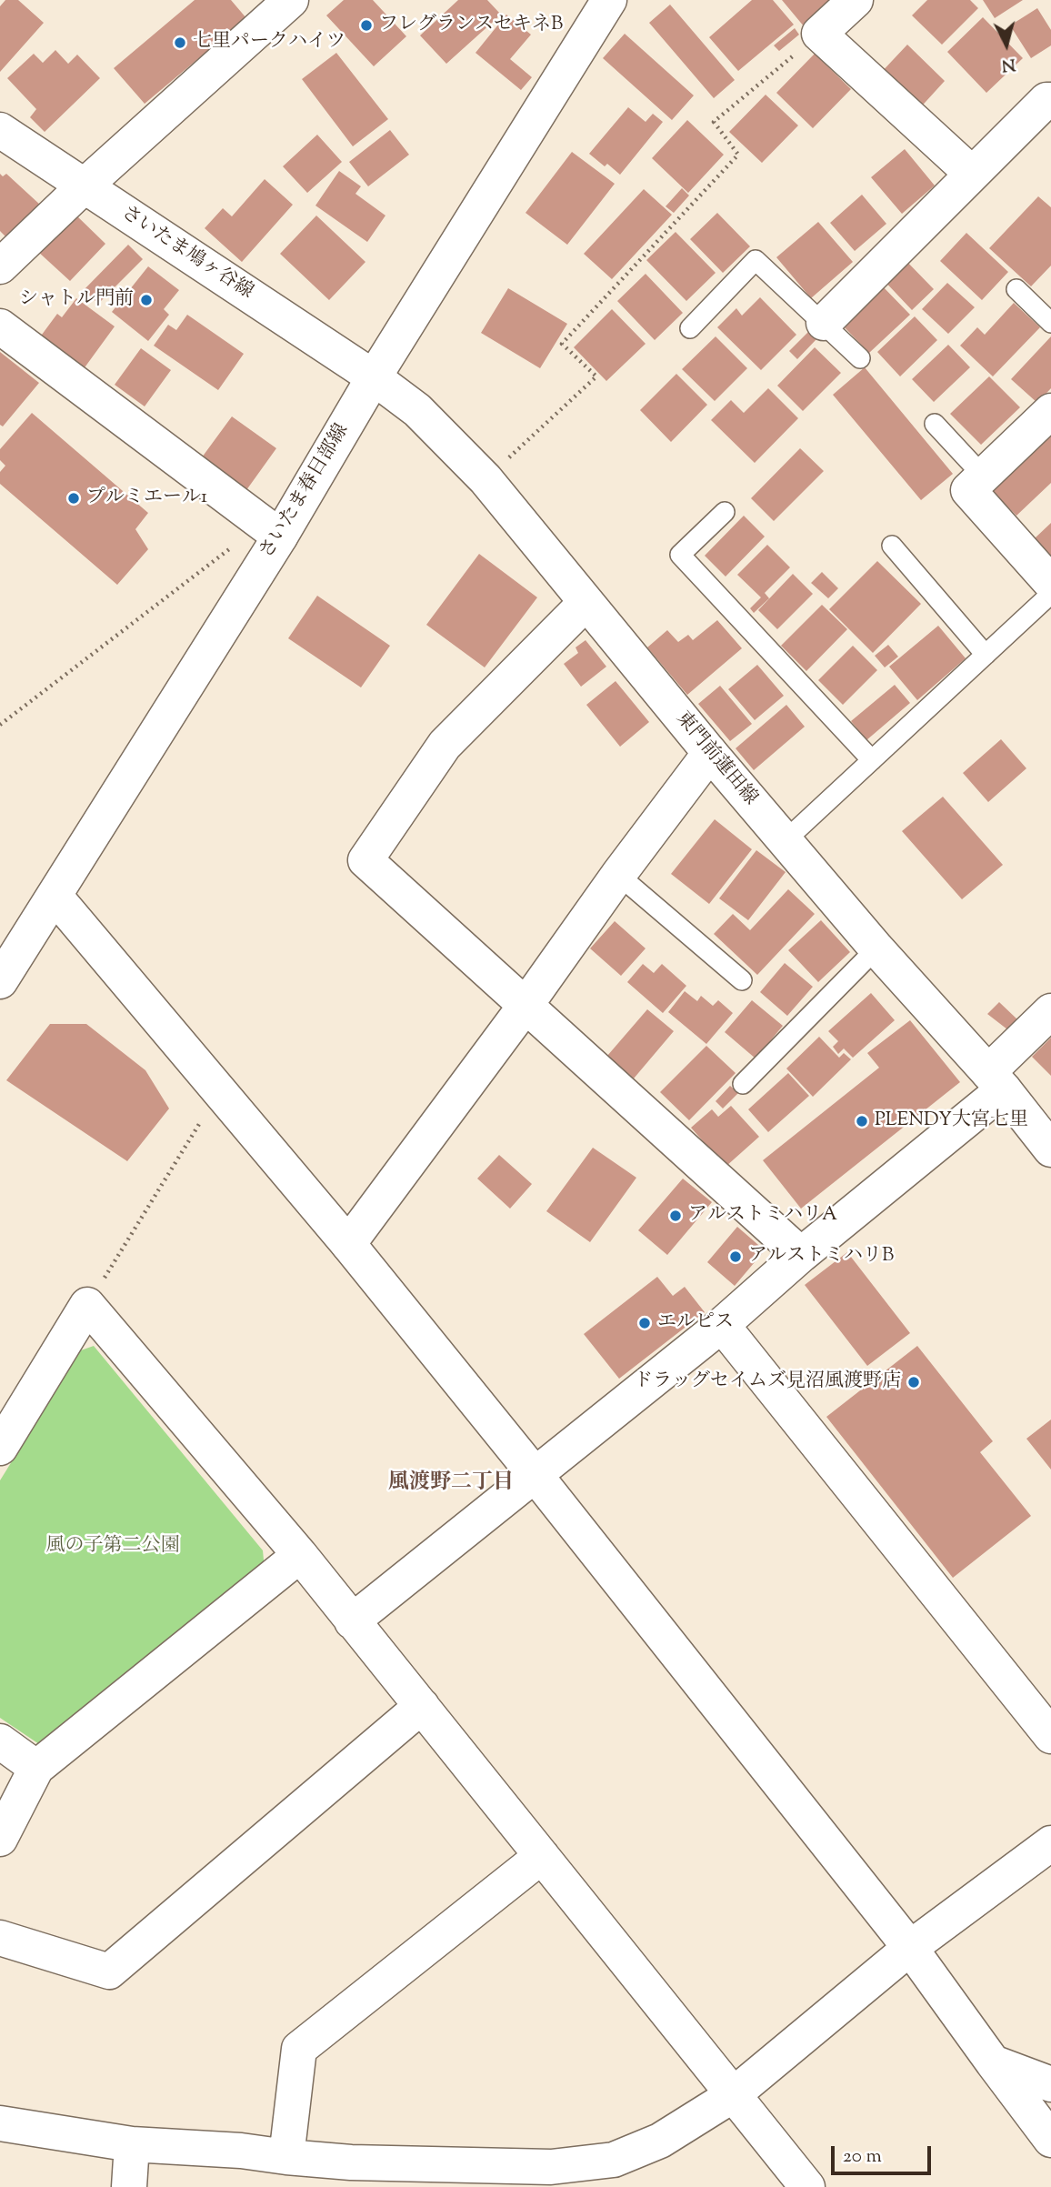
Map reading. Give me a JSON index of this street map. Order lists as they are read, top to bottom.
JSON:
{
  "streets": {
    "street": ["さいたま鳩ヶ谷線", "さいたま春日部線", "東門前蓮田線"]
  },
  "crossings": [
    ["さいたま鳩ヶ谷線", "さいたま春日部線"],
    ["さいたま鳩ヶ谷線", "東門前蓮田線"],
    ["さいたま春日部線", "東門前蓮田線"]
  ],
  "districts": ["風渡野二丁目"],
  "parks": ["風の子第二公園"],
  "places": [
    "フレグランスセキネB",
    "七里パークハイツ",
    "シャトル門前",
    "プルミエール1",
    "PLENDY大宮七里",
    "アルストミハリA",
    "アルストミハリB",
    "エルピス",
    "ドラッグセイムズ見沼風渡野店"
  ],
  "scale_bar": "20 m",
  "north": "bottom"
}
